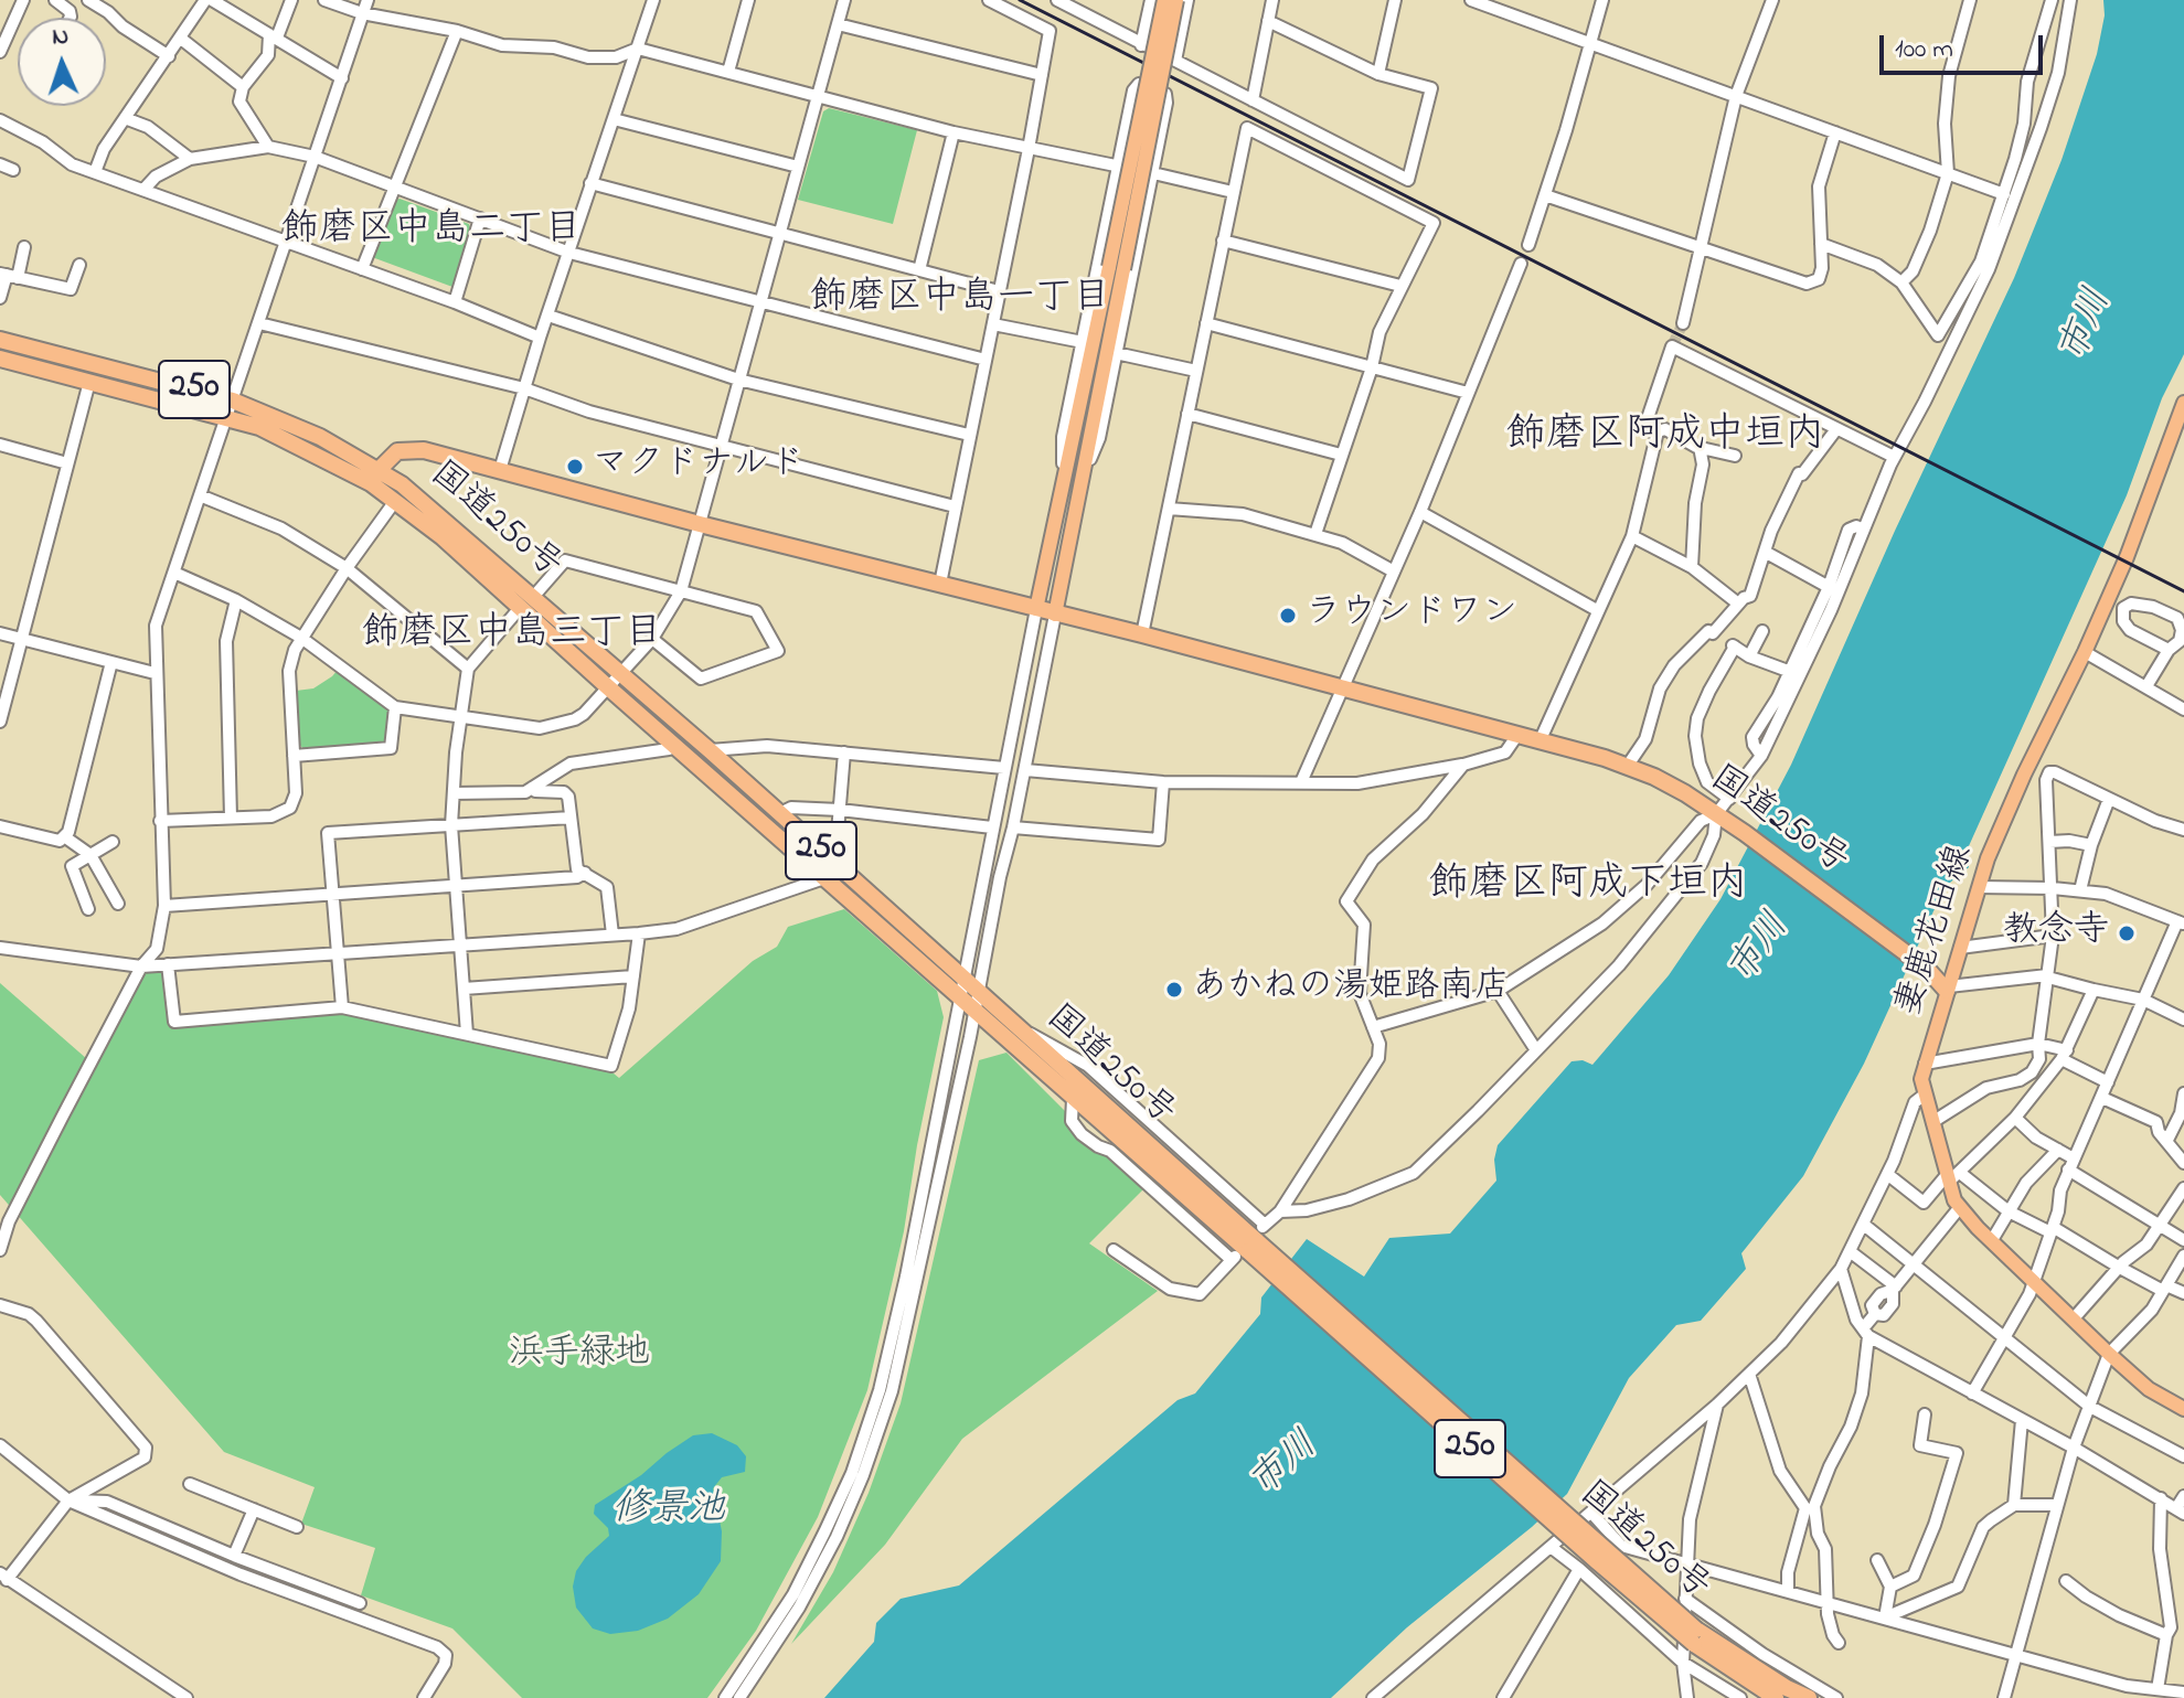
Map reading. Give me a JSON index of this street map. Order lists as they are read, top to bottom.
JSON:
{
  "streets": {
    "highway": ["250", "国道250号"],
    "main road": ["妻鹿花田線"]
  },
  "crossings": [
    ["国道250号", "妻鹿花田線"]
  ],
  "districts": [
    "飾磨区中島二丁目",
    "飾磨区中島一丁目",
    "飾磨区阿成中垣内",
    "飾磨区中島三丁目",
    "飾磨区阿成下垣内"
  ],
  "water": ["市川", "修景池"],
  "parks": ["浜手緑地"],
  "places": [
    "マクドナルド",
    "ラウンドワン",
    "教念寺",
    "あかねの湯姫路南店"
  ],
  "scale_bar": "100 m",
  "north": "top"
}
